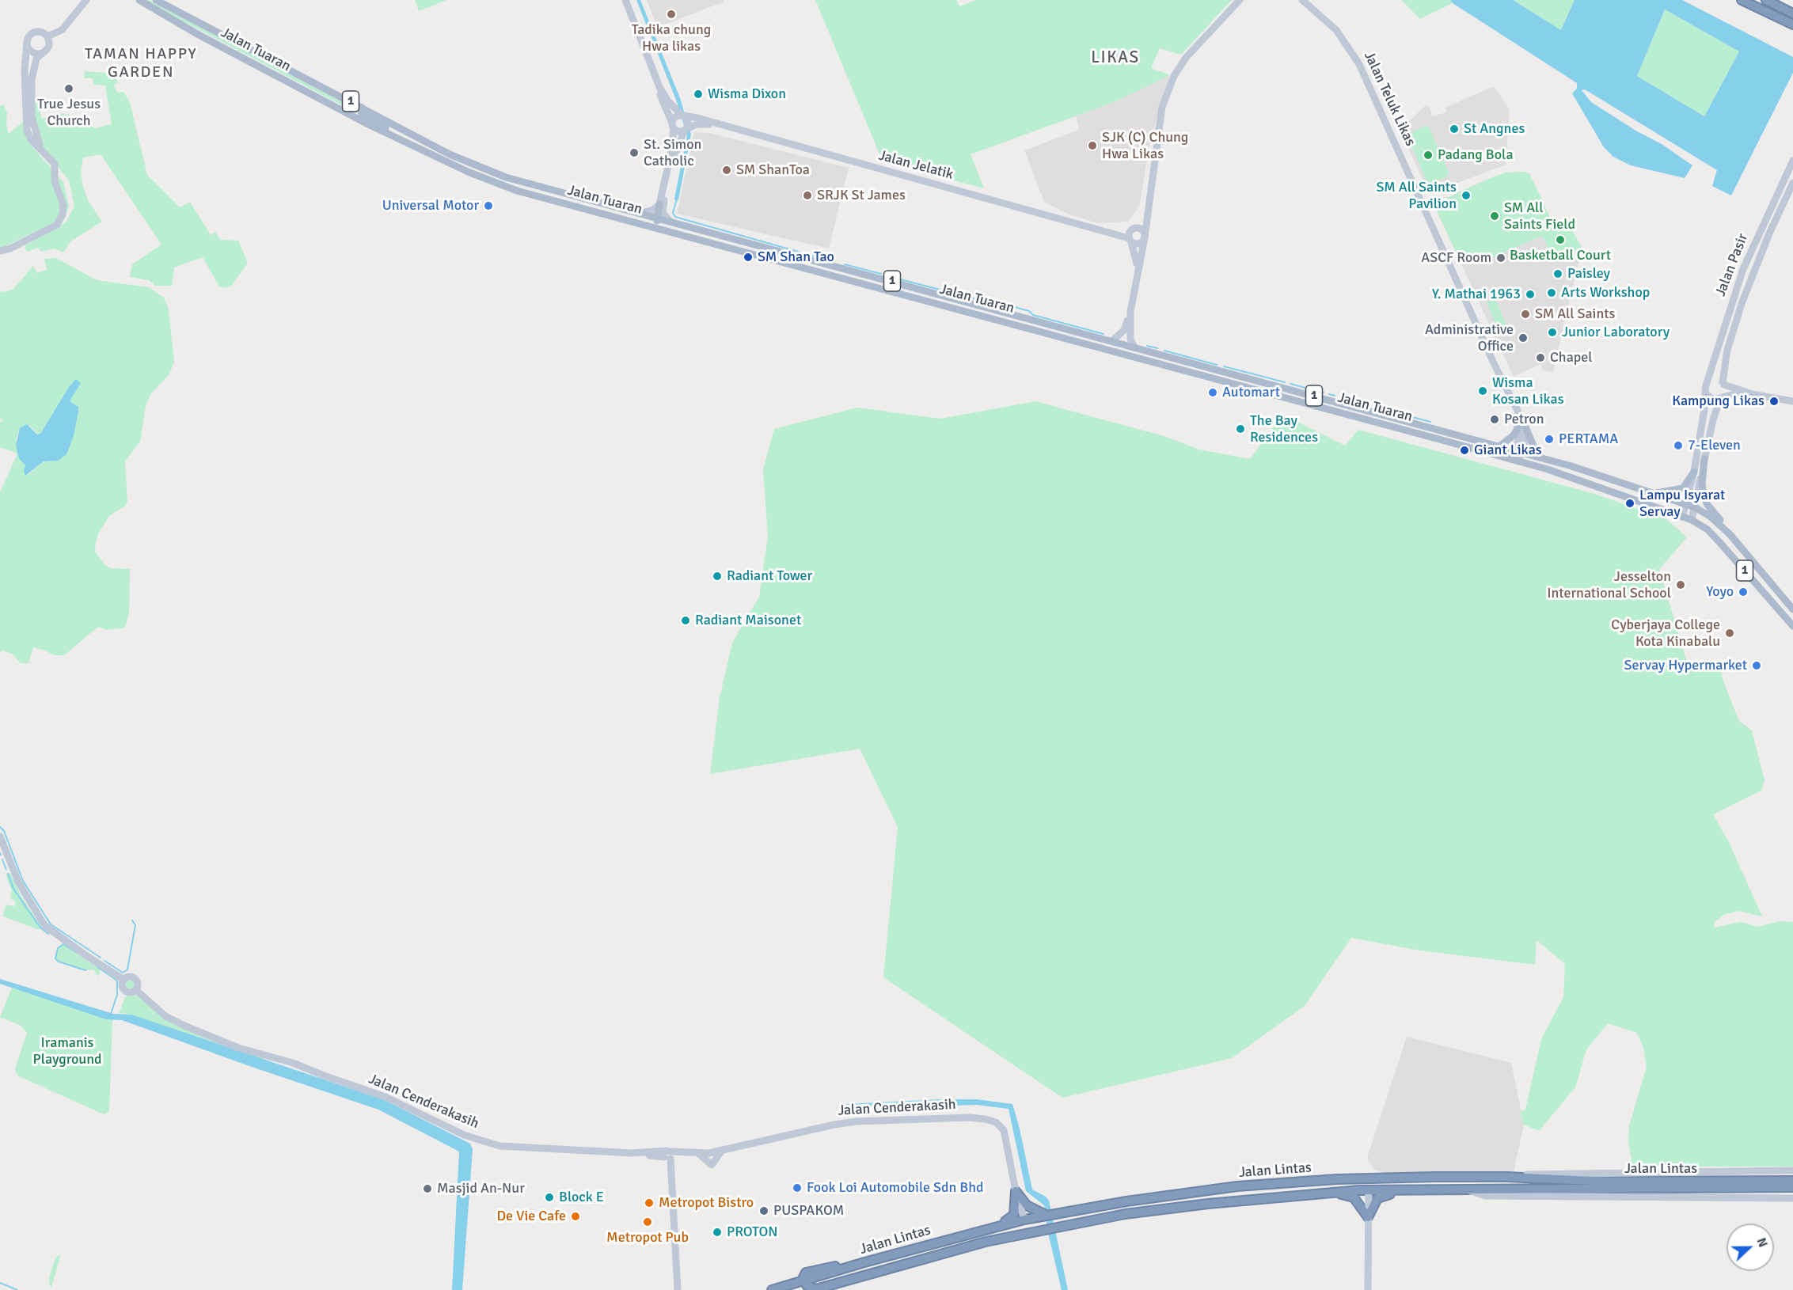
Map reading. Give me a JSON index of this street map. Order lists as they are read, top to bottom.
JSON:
{
  "streets": {
    "highway": ["Jalan Lintas"],
    "main road": ["Jalan Tuaran", "1"],
    "street": [
      "Jalan Teluk Likas",
      "Jalan Jelatik",
      "Jalan Pasir",
      "Jalan Cenderakasih"
    ]
  },
  "crossings": [
    ["Jalan Tuaran", "Jalan Pasir"],
    ["Jalan Cenderakasih", "Jalan Lintas"]
  ],
  "districts": ["TAMAN HAPPY GARDEN", "LIKAS"],
  "parks": ["Iramanis Playground"],
  "places": [
    "Tadika chung Hwa likas",
    "True Jesus Church",
    "Wisma Dixon",
    "St Angnes",
    "SJK (C) Chung Hwa Likas",
    "St. Simon Catholic",
    "Padang Bola",
    "SM ShanToa",
    "SRJK St James",
    "SM All Saints Pavilion",
    "Universal Motor",
    "SM All Saints Field",
    "Basketball Court",
    "SM Shan Tao",
    "ASCF Room",
    "Paisley",
    "Arts Workshop",
    "Y. Mathai 1963",
    "SM All Saints",
    "Junior Laboratory",
    "Administrative Office",
    "Chapel",
    "Wisma Kosan Likas",
    "Automart",
    "Kampung Likas",
    "Petron",
    "The Bay Residences",
    "PERTAMA",
    "7-Eleven",
    "Giant Likas",
    "Lampu Isyarat Servay",
    "Radiant Tower",
    "Jesselton International School",
    "Yoyo",
    "Radiant Maisonet",
    "Cyberjaya College Kota Kinabalu",
    "Servay Hypermarket",
    "Fook Loi Automobile Sdn Bhd",
    "Masjid An-Nur",
    "Block E",
    "Metropot Bistro",
    "PUSPAKOM",
    "De Vie Cafe",
    "Metropot Pub",
    "PROTON"
  ],
  "north": "right"
}
